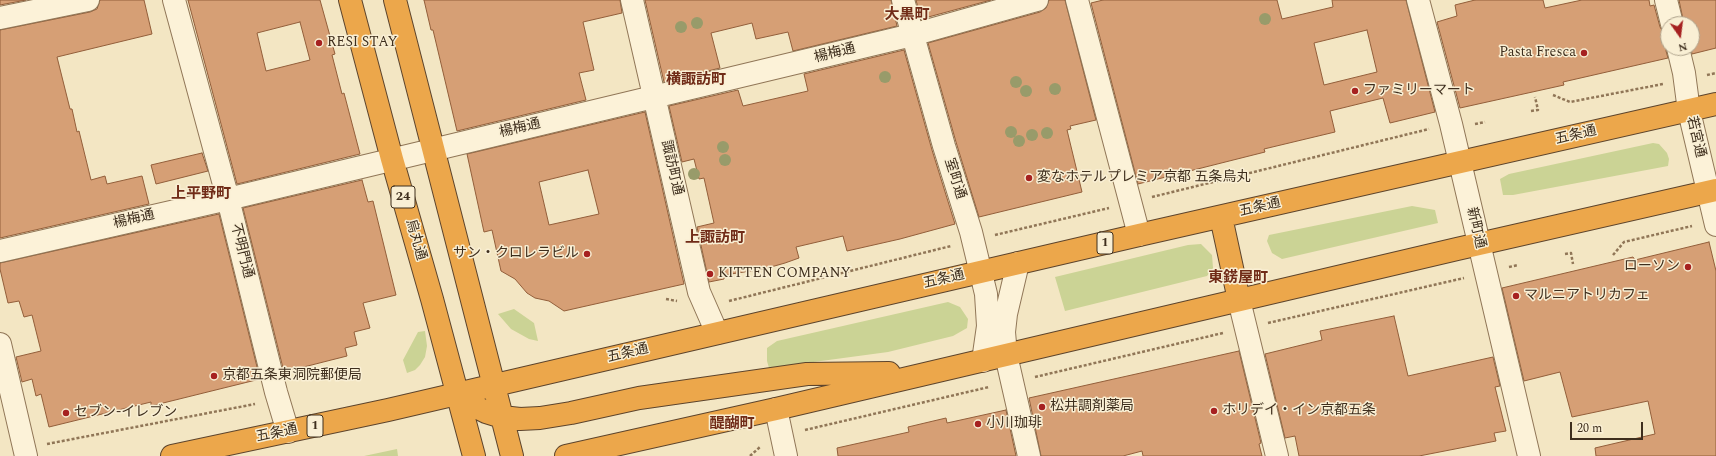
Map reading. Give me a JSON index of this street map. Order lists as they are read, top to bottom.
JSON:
{
  "streets": {
    "highway": [
      "五条通",
      "24",
      "烏丸通",
      "1"
    ],
    "street": [
      "楊梅通",
      "若宮通",
      "諏訪町通",
      "室町通",
      "新町通",
      "不明門通"
    ]
  },
  "crossings": [
    ["楊梅通", "諏訪町通"],
    ["楊梅通", "室町通"],
    ["楊梅通", "烏丸通"],
    ["楊梅通", "不明門通"],
    ["五条通", "若宮通"],
    ["五条通", "諏訪町通"],
    ["五条通", "室町通"],
    ["五条通", "新町通"],
    ["五条通", "烏丸通"],
    ["五条通", "不明門通"]
  ],
  "districts": [
    "大黒町",
    "横諏訪町",
    "上平野町",
    "上諏訪町",
    "東錺屋町",
    "醍醐町"
  ],
  "places": [
    "RESI STAY",
    "Pasta Fresca",
    "ファミリーマート",
    "変なホテルプレミア京都 五条烏丸",
    "サン・クロレラビル",
    "ローソン",
    "KITTEN COMPANY",
    "マルニアトリカフェ",
    "京都五条東洞院郵便局",
    "松井調剤薬局",
    "ホリデイ・イン京都五条",
    "セブン-イレブン",
    "小川珈琲"
  ],
  "scale_bar": "20 m",
  "north": "bottom"
}
